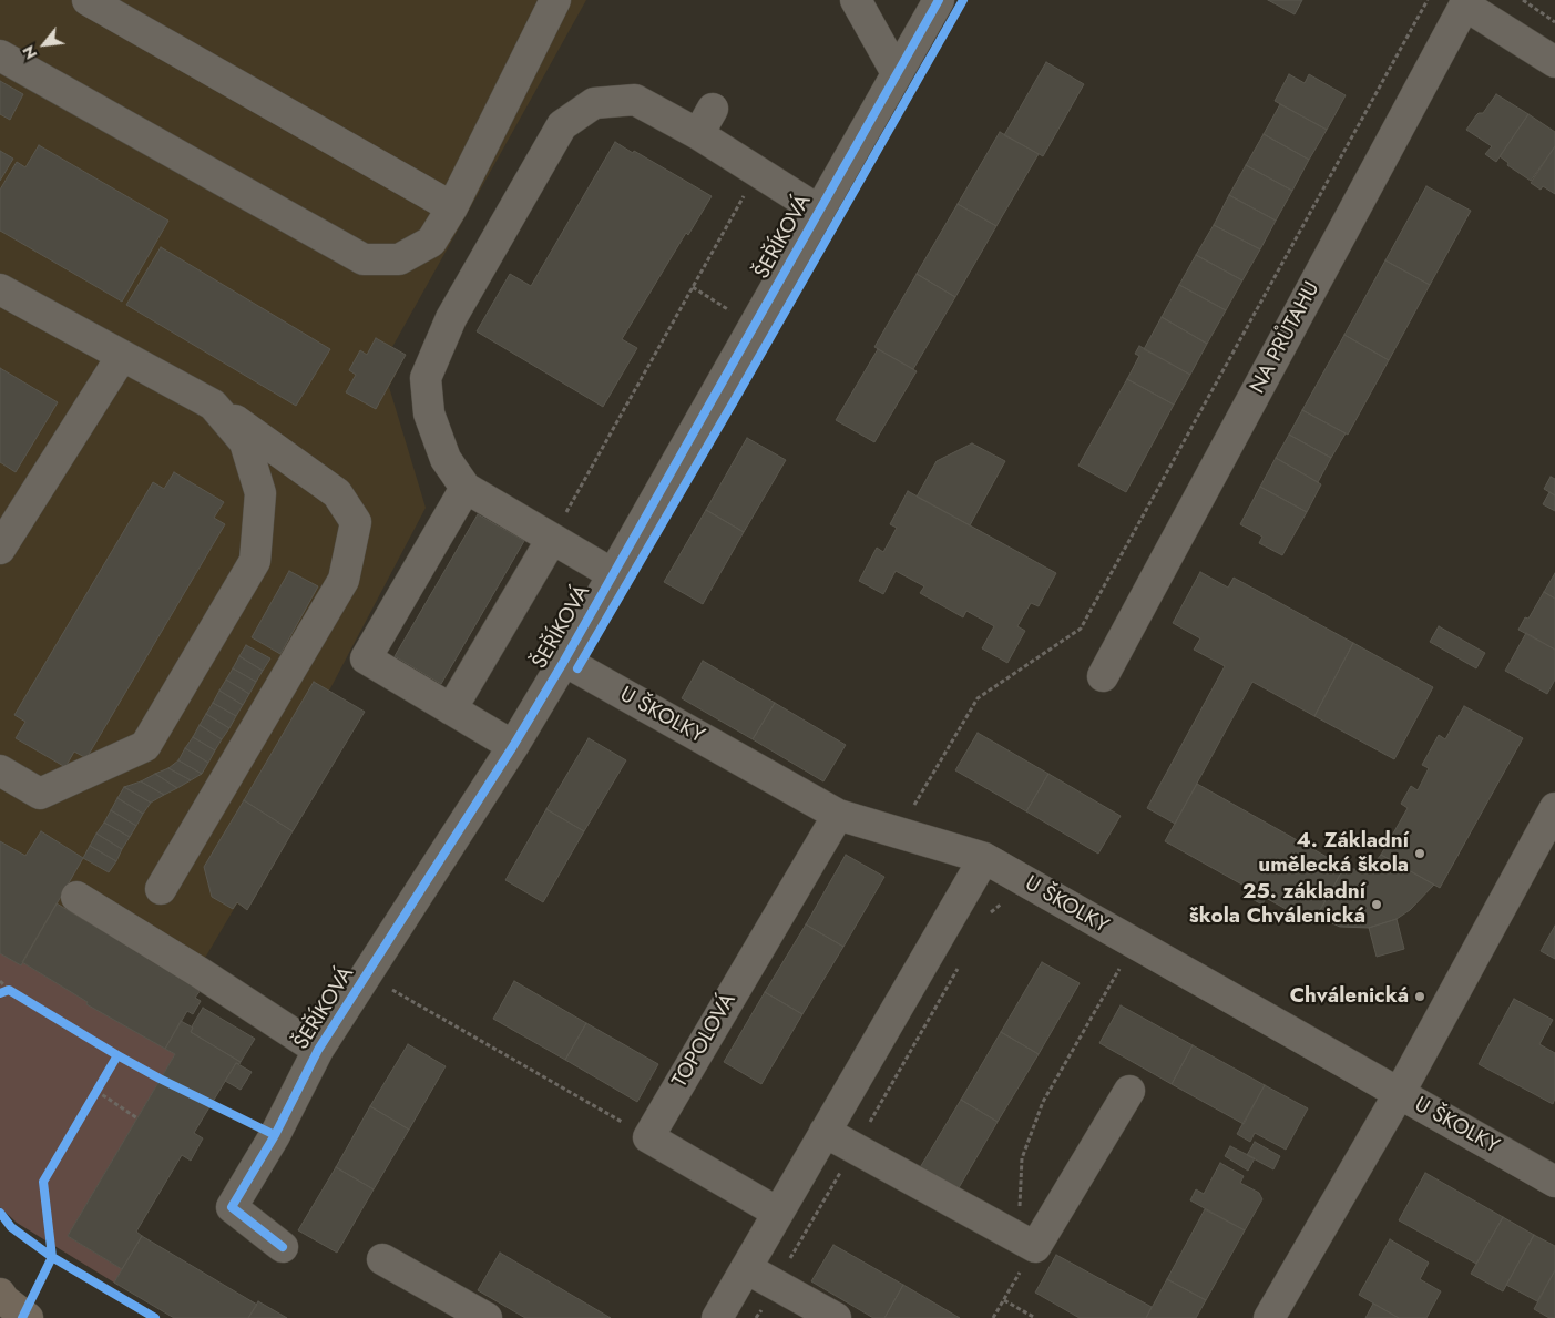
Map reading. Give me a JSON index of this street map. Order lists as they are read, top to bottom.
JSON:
{
  "streets": {
    "street": [
      "ŠEŘÍKOVÁ",
      "NA PRŮTAHU",
      "U ŠKOLKY",
      "TOPOLOVÁ"
    ]
  },
  "crossings": [
    ["ŠEŘÍKOVÁ", "U ŠKOLKY"],
    ["ŠEŘÍKOVÁ", "TOPOLOVÁ"],
    ["U ŠKOLKY", "TOPOLOVÁ"]
  ],
  "places": ["4. Základní umělecká škola", "25. základní škola Chválenická", "Chválenická"],
  "north": "bottom left"
}
